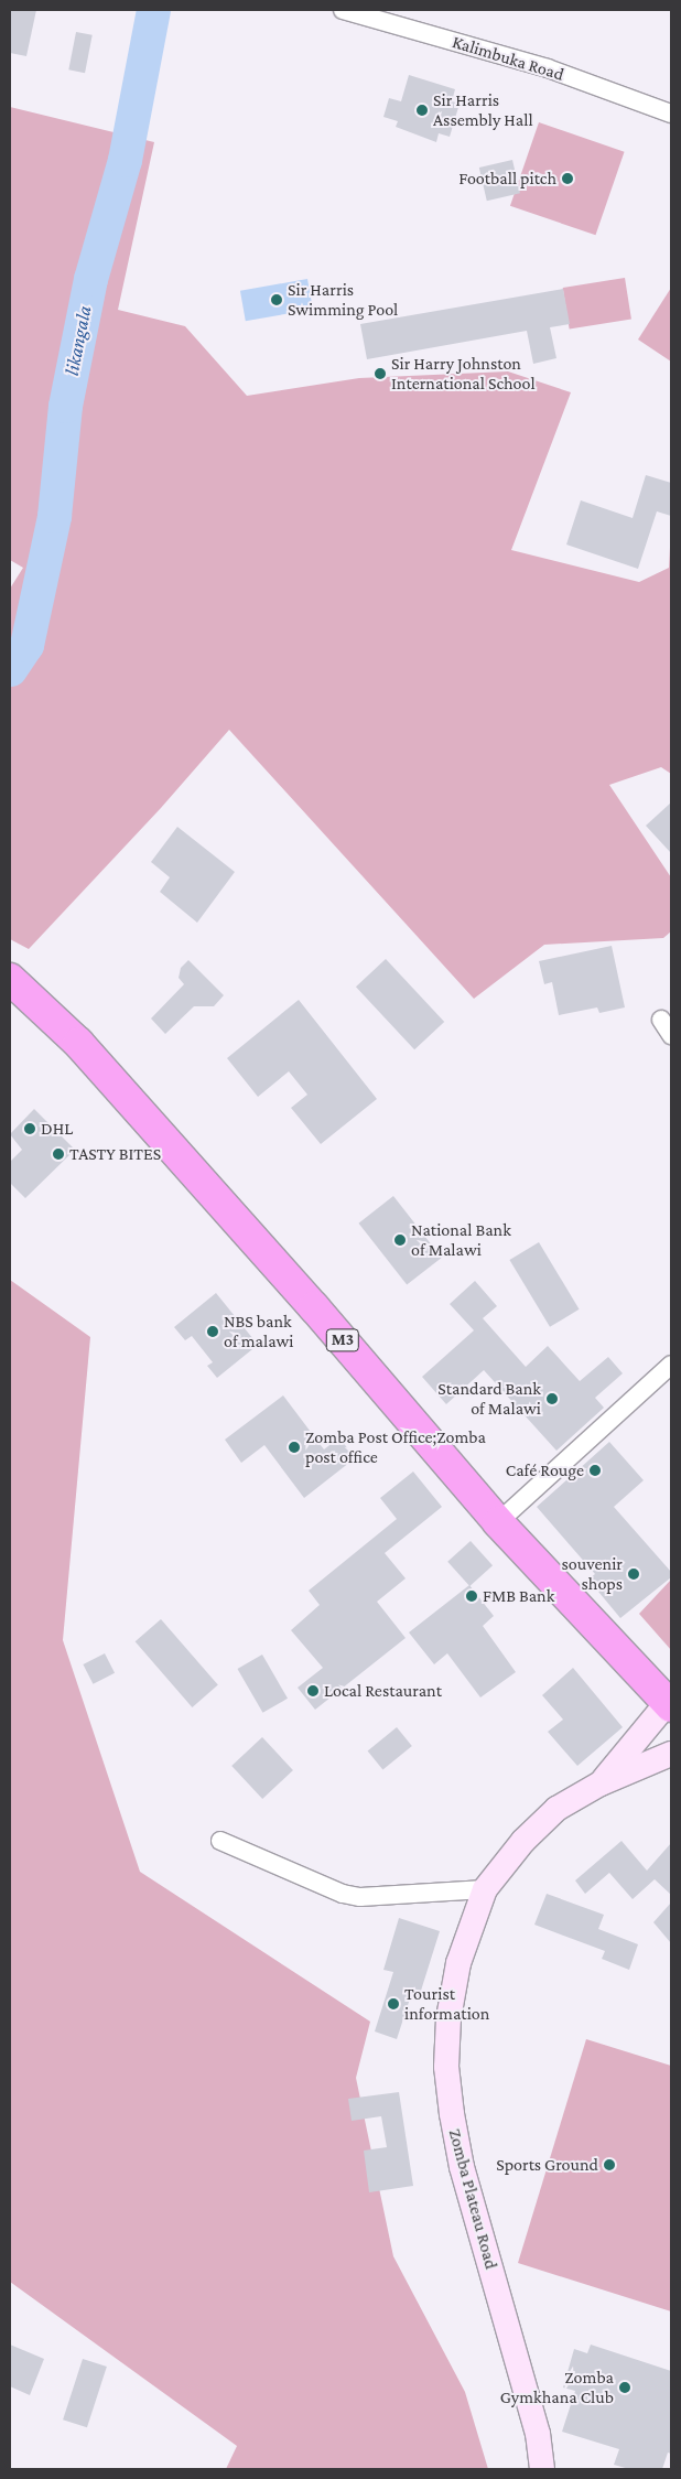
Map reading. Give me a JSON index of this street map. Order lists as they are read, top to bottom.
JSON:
{
  "streets": {
    "highway": ["M3"],
    "street": ["Kalimbuka Road", "Zomba Plateau Road"]
  },
  "crossings": [
    ["M3", "Zomba Plateau Road"]
  ],
  "water": ["likangala"],
  "places": [
    "Sir Harris Assembly Hall",
    "Football pitch",
    "Sir Harris Swimming Pool",
    "Sir Harry Johnston International School",
    "DHL",
    "TASTY BITES",
    "National Bank of Malawi",
    "NBS bank of malawi",
    "Standard Bank of Malawi",
    "Zomba Post Office;Zomba post office",
    "Café Rouge",
    "souvenir shops",
    "FMB Bank",
    "Local Restaurant",
    "Tourist information",
    "Sports Ground",
    "Zomba Gymkhana Club"
  ]
}
